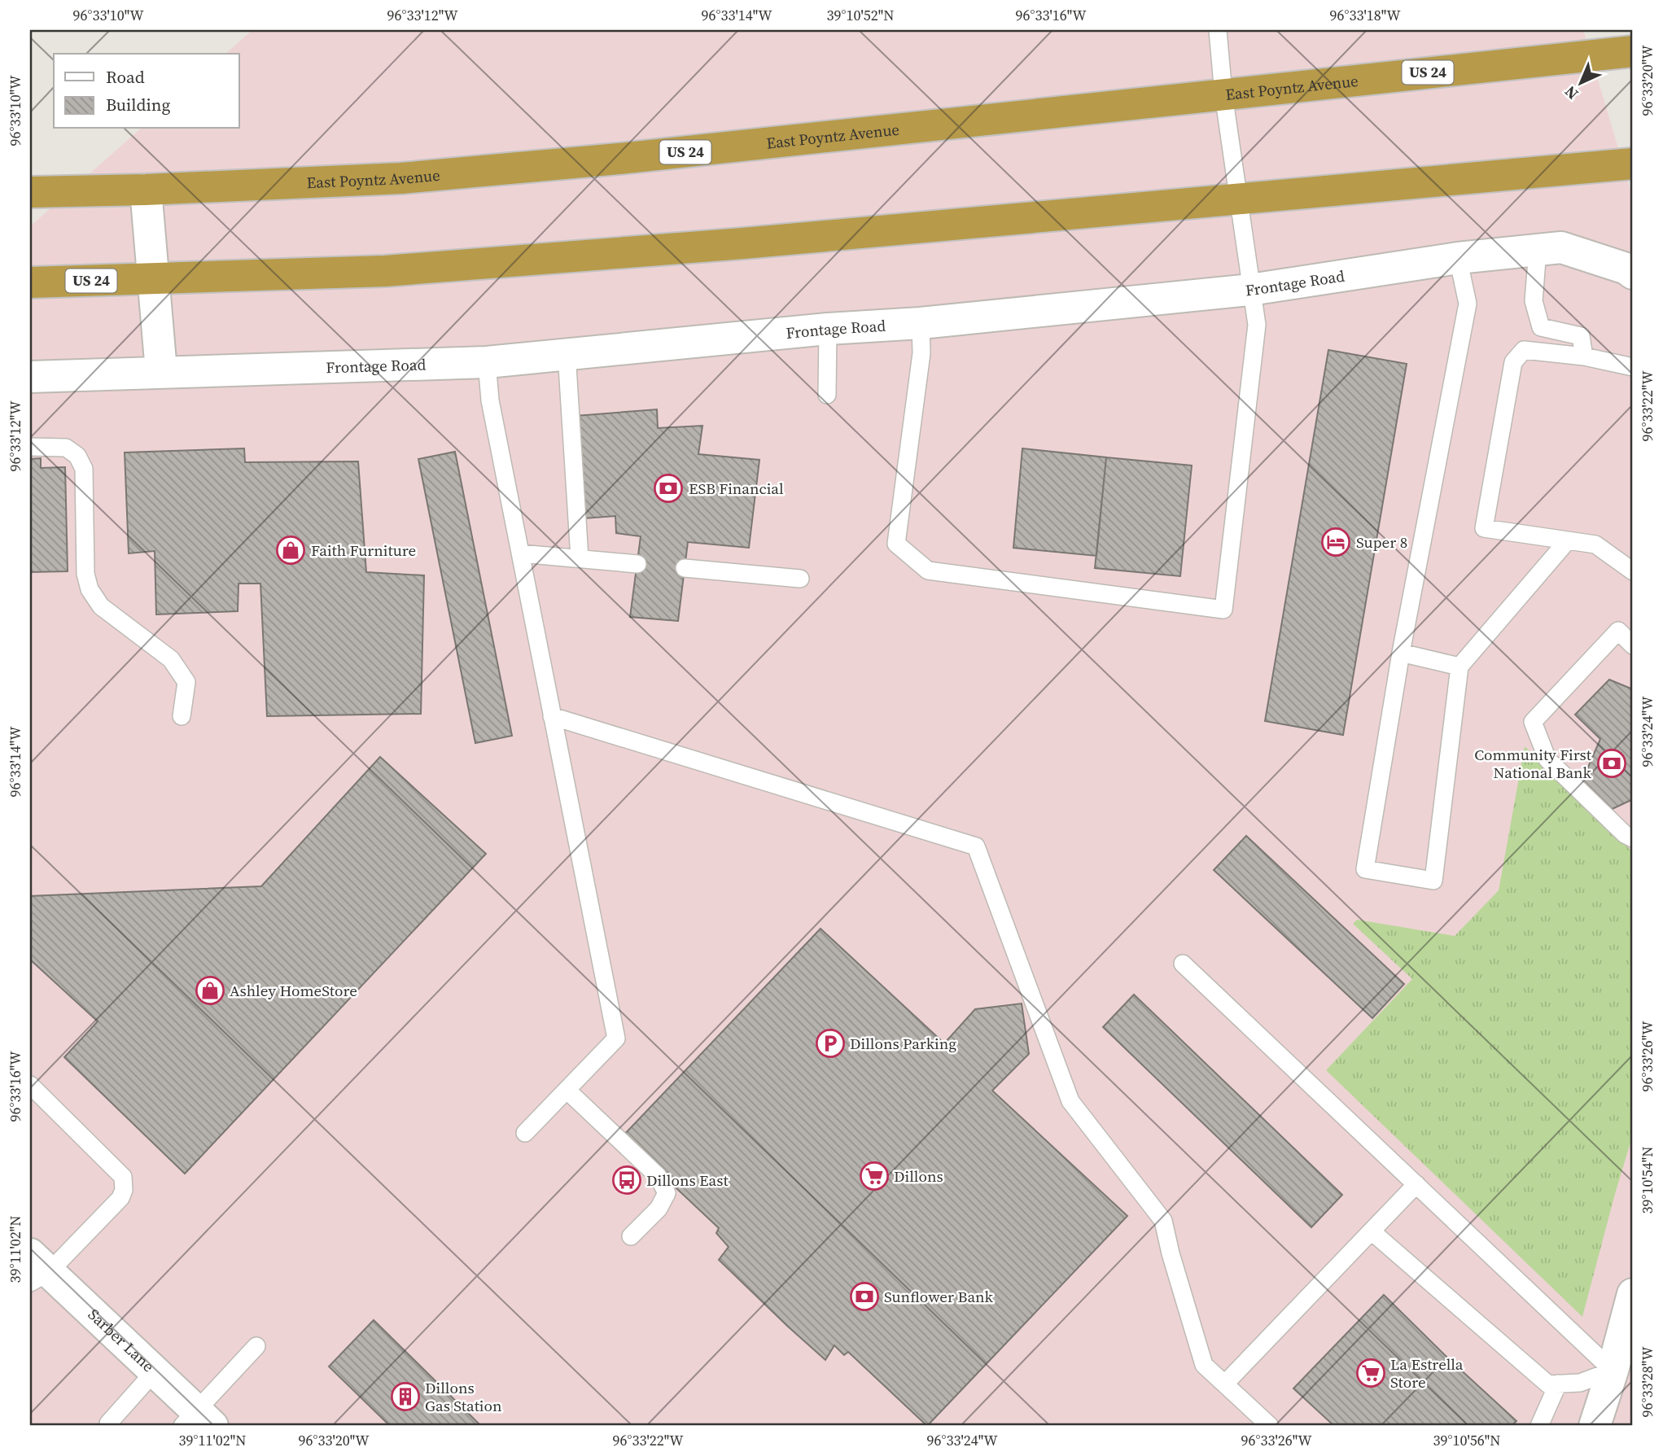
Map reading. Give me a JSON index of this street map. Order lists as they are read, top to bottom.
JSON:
{
  "streets": {
    "highway": ["US 24", "East Poyntz Avenue"],
    "street": ["Frontage Road", "Sarber Lane"]
  },
  "places": {
    "bank": ["ESB Financial", "Community First National Bank", "Sunflower Bank"],
    "hotel": ["Super 8"],
    "shop": ["Faith Furniture", "Ashley HomeStore"],
    "parking": ["Dillons Parking"],
    "supermarket": ["Dillons", "La Estrella Store"],
    "bus stop": ["Dillons East"],
    "building": ["Dillons Gas Station"]
  },
  "legend": ["Road", "Building"],
  "north": "bottom left",
  "coordinates": [
    "96°33'10\"W",
    "96°33'12\"W",
    "96°33'14\"W",
    "39°10'52\"N",
    "96°33'16\"W",
    "96°33'18\"W",
    "96°33'20\"W",
    "96°33'22\"W",
    "96°33'24\"W",
    "96°33'26\"W",
    "39°10'54\"N",
    "39°11'02\"N",
    "96°33'28\"W",
    "39°10'56\"N"
  ]
}
